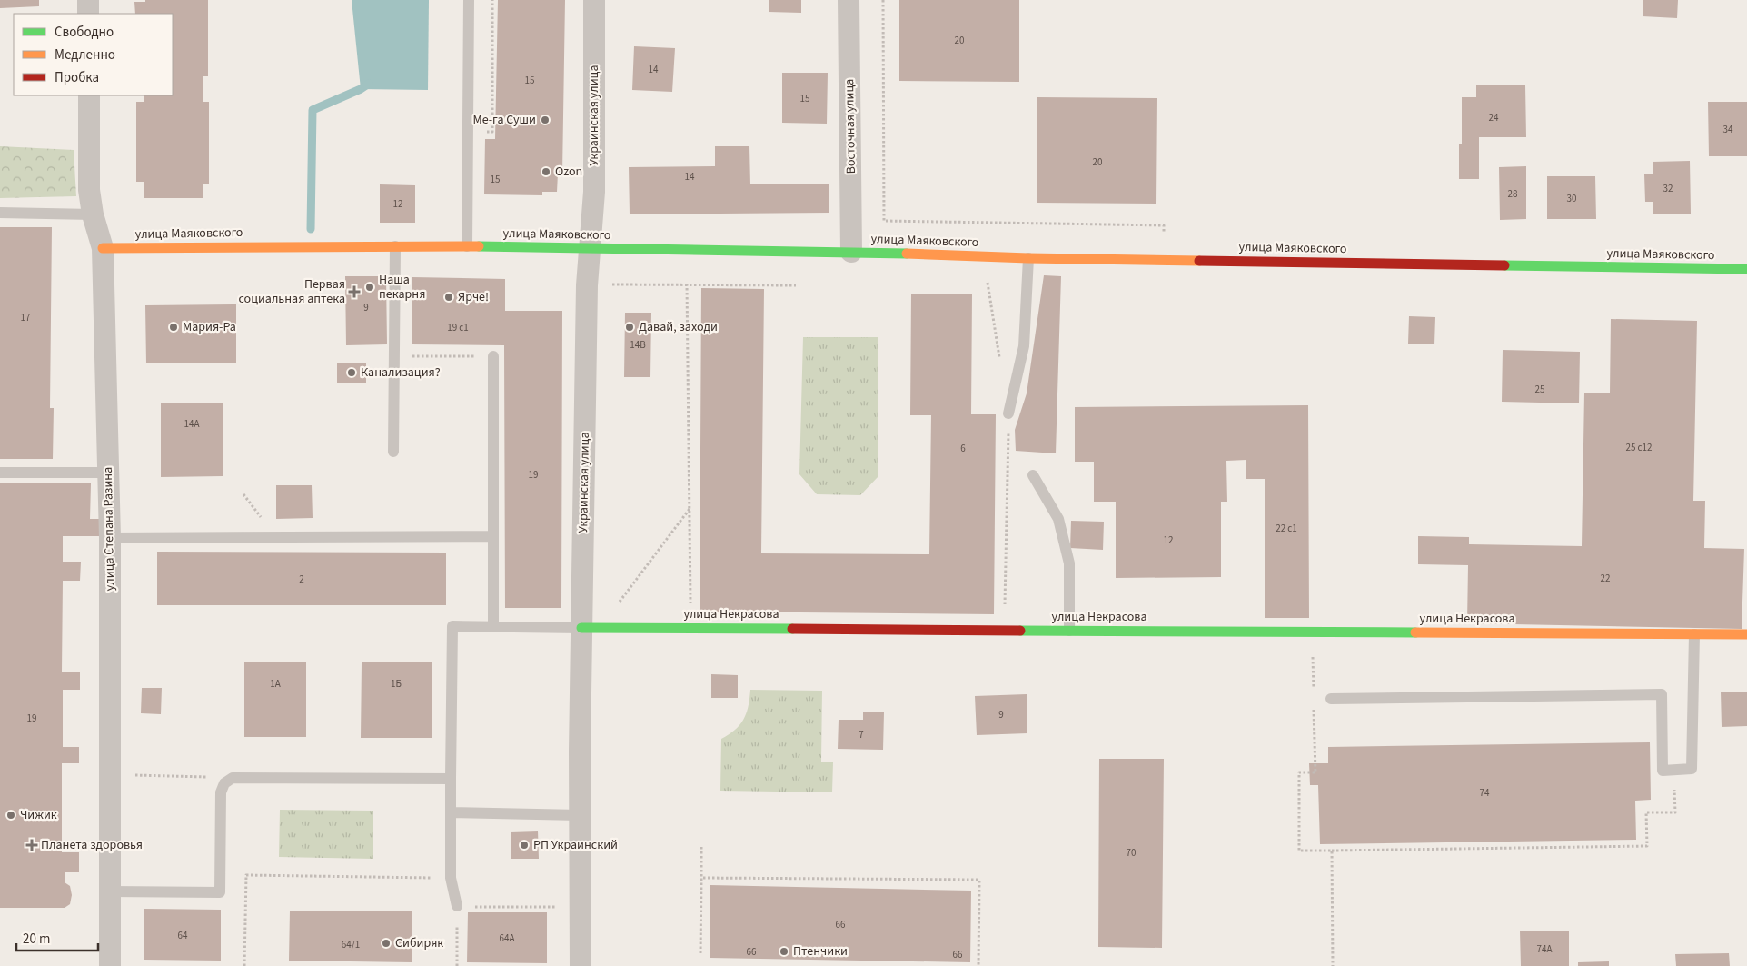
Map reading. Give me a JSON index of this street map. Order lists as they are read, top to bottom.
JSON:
{
  "streets": {
    "street": [
      "Украинская улица",
      "Восточная улица",
      "улица Маяковского",
      "улица Степана Разина",
      "улица Некрасова"
    ]
  },
  "crossings": [
    ["Украинская улица", "улица Маяковского"],
    ["Украинская улица", "улица Некрасова"],
    ["Восточная улица", "улица Маяковского"],
    ["улица Маяковского", "улица Степана Разина"]
  ],
  "places": {
    "other": [
      "Ме-га Суши",
      "Ozon",
      "Наша пекарня",
      "Ярче!",
      "Мария-Ра",
      "Давай, заходи",
      "Канализация?",
      "Чижик",
      "РП Украинский",
      "Сибиряк",
      "Птенчики"
    ],
    "health": ["Первая социальная аптека", "Планета здоровья"]
  },
  "house_numbers": [
    "20",
    "14",
    "15",
    "15",
    "24",
    "34",
    "20",
    "14",
    "15",
    "32",
    "28",
    "30",
    "12",
    "9",
    "17",
    "19 с1",
    "14В",
    "25",
    "14А",
    "25 с12",
    "6",
    "19",
    "22 с1",
    "12",
    "22",
    "2",
    "1А",
    "1Б",
    "9",
    "19",
    "7",
    "74",
    "70",
    "66",
    "64",
    "64А",
    "64/1",
    "74А",
    "66",
    "66"
  ],
  "legend": ["Свободно", "Медленно", "Пробка"],
  "scale_bar": "20 m"
}
